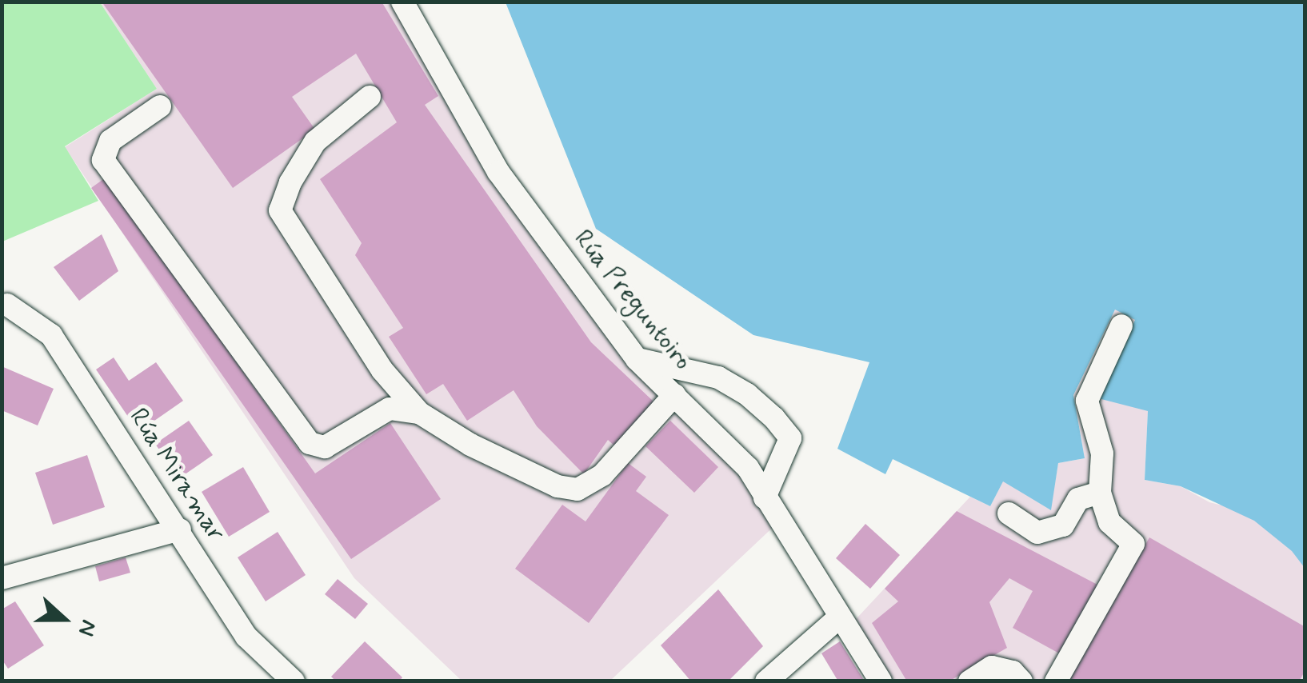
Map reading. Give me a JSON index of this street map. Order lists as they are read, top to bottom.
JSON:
{
  "streets": {
    "street": ["Rúa Preguntoiro", "Rúa Miramar"]
  },
  "north": "right"
}
